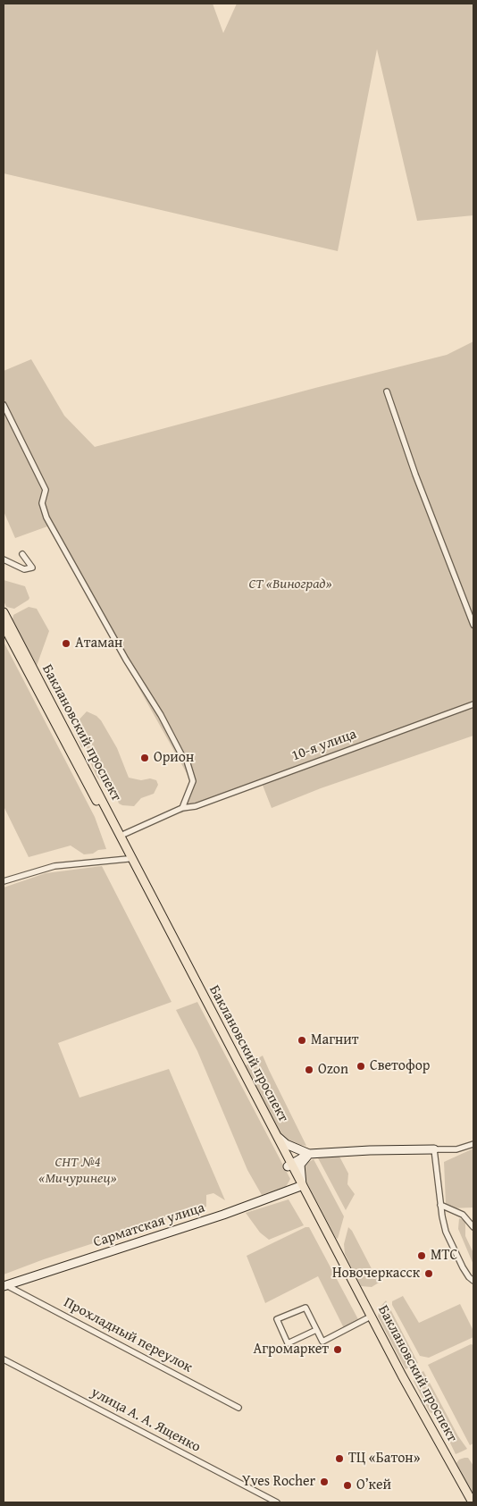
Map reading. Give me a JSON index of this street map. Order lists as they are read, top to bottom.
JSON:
{
  "streets": {
    "main road": ["Баклановский проспект", "Сарматская улица"],
    "street": ["10-я улица", "Прохладный переулок", "улица А. А. Ященко"]
  },
  "crossings": [
    ["Баклановский проспект", "10-я улица"],
    ["Баклановский проспект", "Сарматская улица"],
    ["Сарматская улица", "Прохладный переулок"]
  ],
  "parks": ["СТ «Виноград»", "СНТ №4 «Мичуринец»"],
  "places": [
    "Атаман",
    "Орион",
    "Магнит",
    "Светофор",
    "Ozon",
    "МТС",
    "Новочеркасск",
    "Агромаркет",
    "ТЦ «Батон»",
    "Yves Rocher",
    "О’кей"
  ]
}
